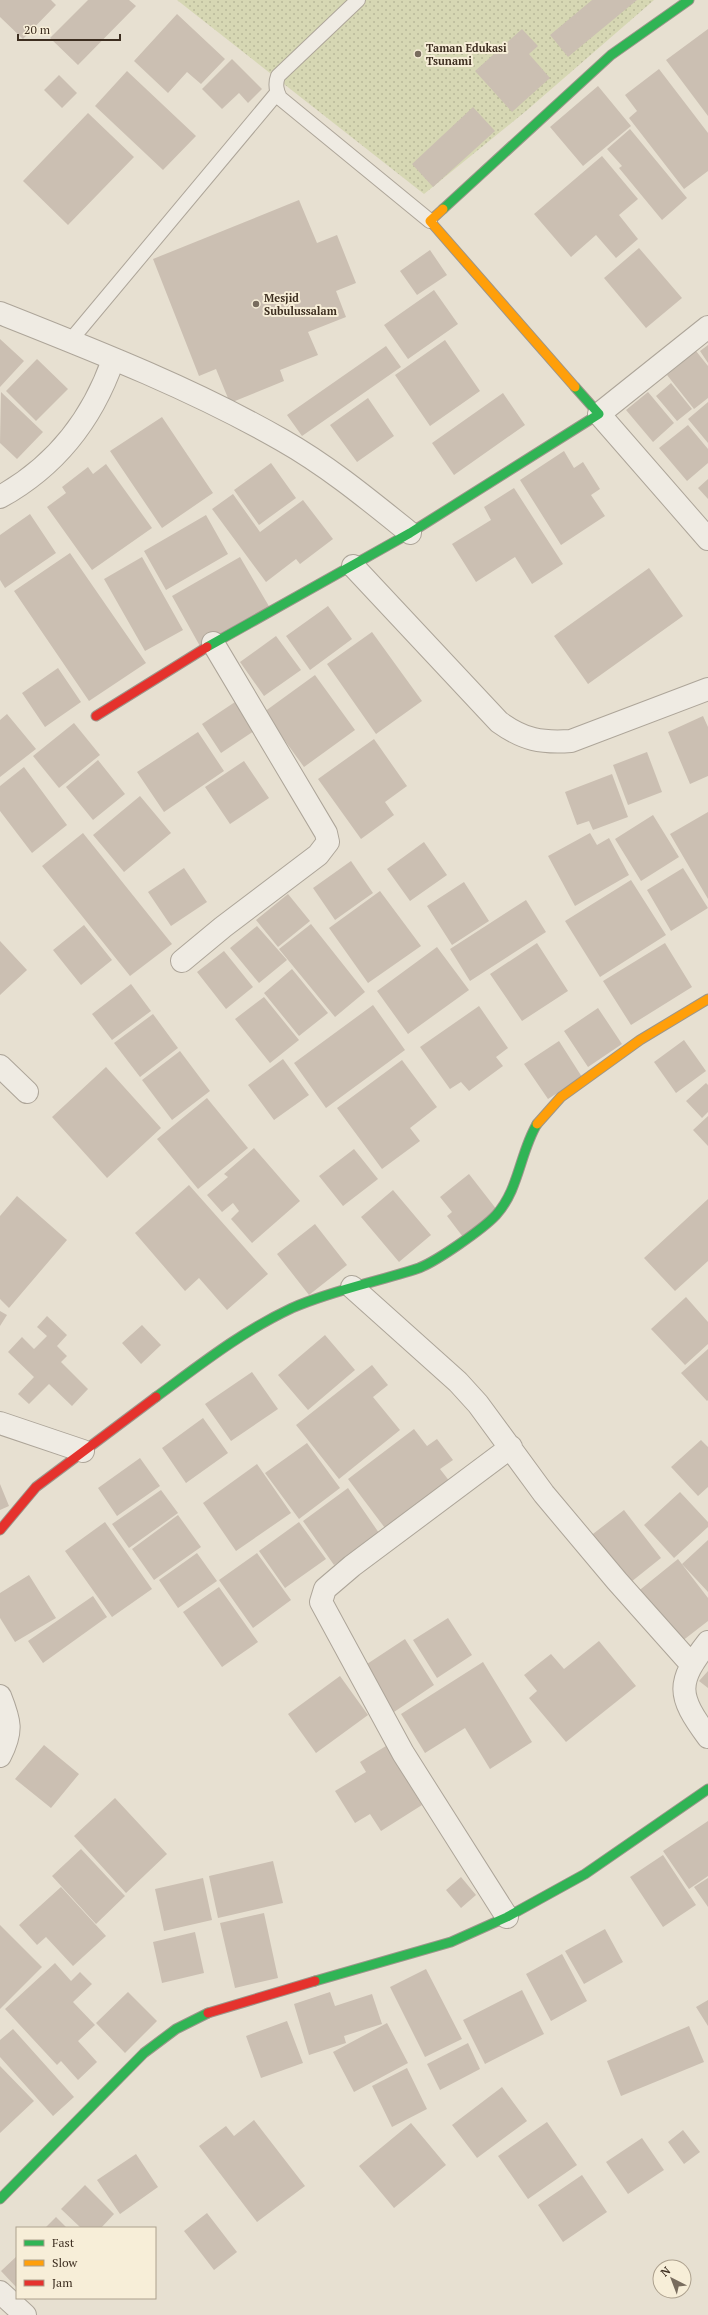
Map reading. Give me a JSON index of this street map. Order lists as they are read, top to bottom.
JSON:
{
  "places": ["Taman Edukasi Tsunami", "Mesjid Subulussalam"],
  "legend": ["Fast", "Slow", "Jam"],
  "scale_bar": "20 m",
  "north": "top left"
}
